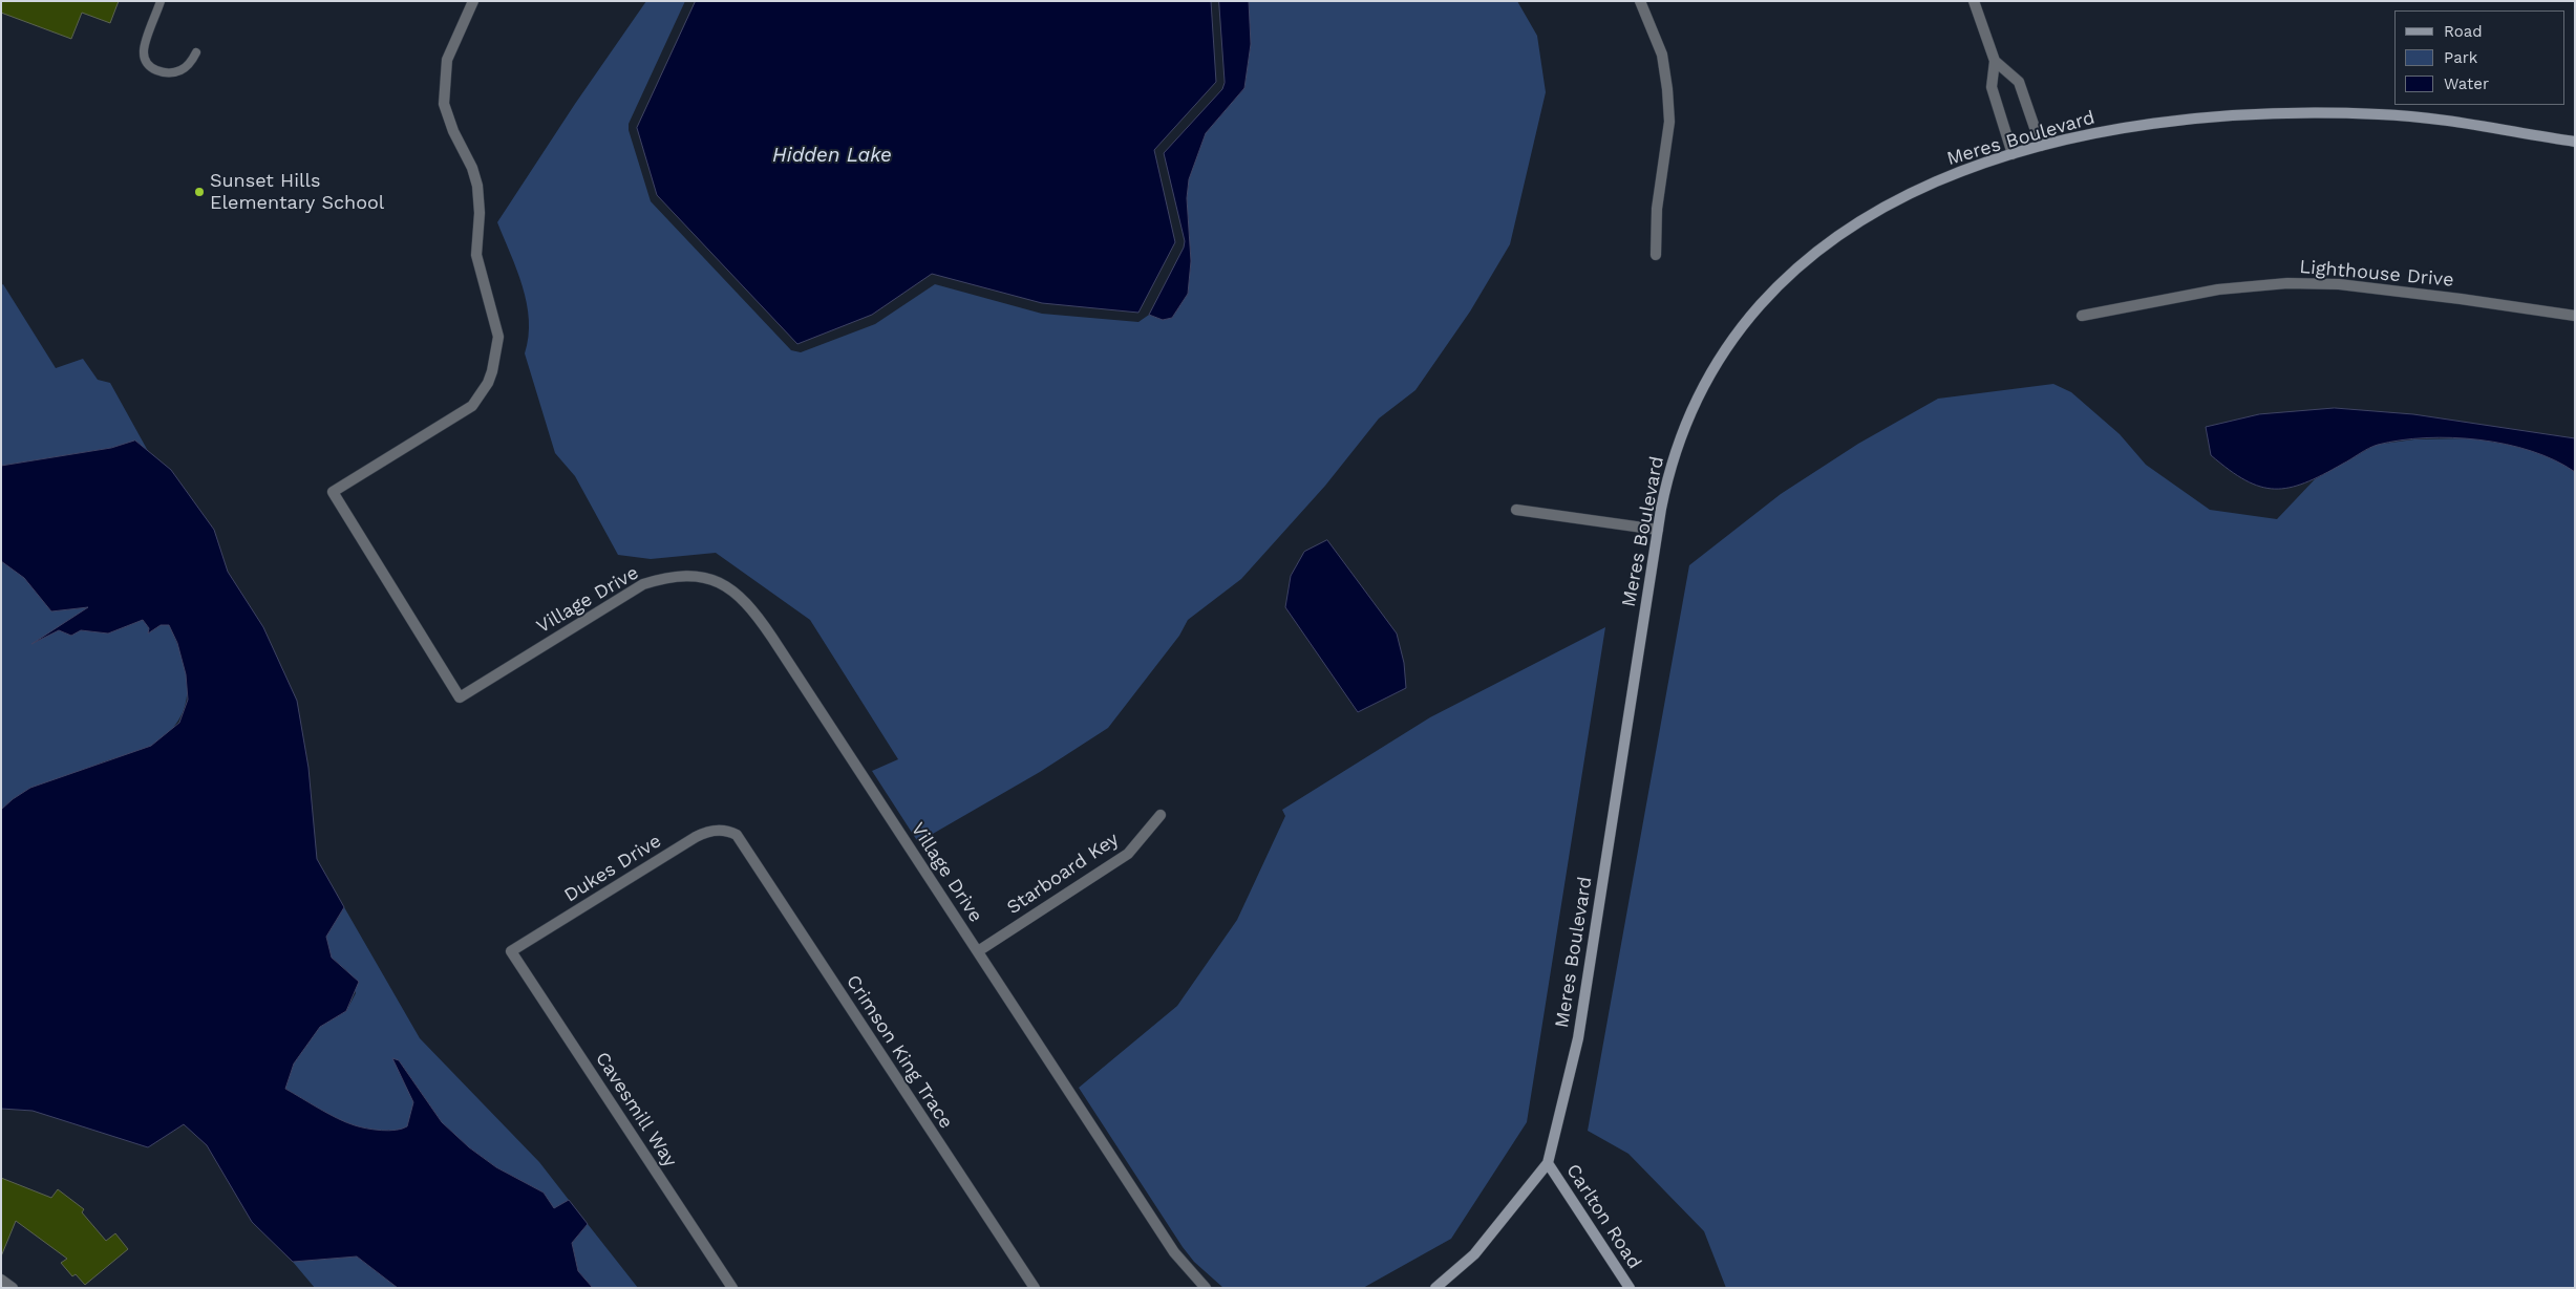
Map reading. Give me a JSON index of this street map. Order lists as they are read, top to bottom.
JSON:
{
  "streets": {
    "street": [
      "Meres Boulevard",
      "Lighthouse Drive",
      "Village Drive",
      "Dukes Drive",
      "Starboard Key",
      "Crimson King Trace",
      "Cavesmill Way",
      "Carlton Road"
    ]
  },
  "crossings": [
    ["Meres Boulevard", "Carlton Road"],
    ["Village Drive", "Starboard Key"],
    ["Dukes Drive", "Crimson King Trace"],
    ["Dukes Drive", "Cavesmill Way"]
  ],
  "water": ["Hidden Lake"],
  "places": ["Sunset Hills Elementary School"],
  "legend": ["Road", "Park", "Water"]
}
